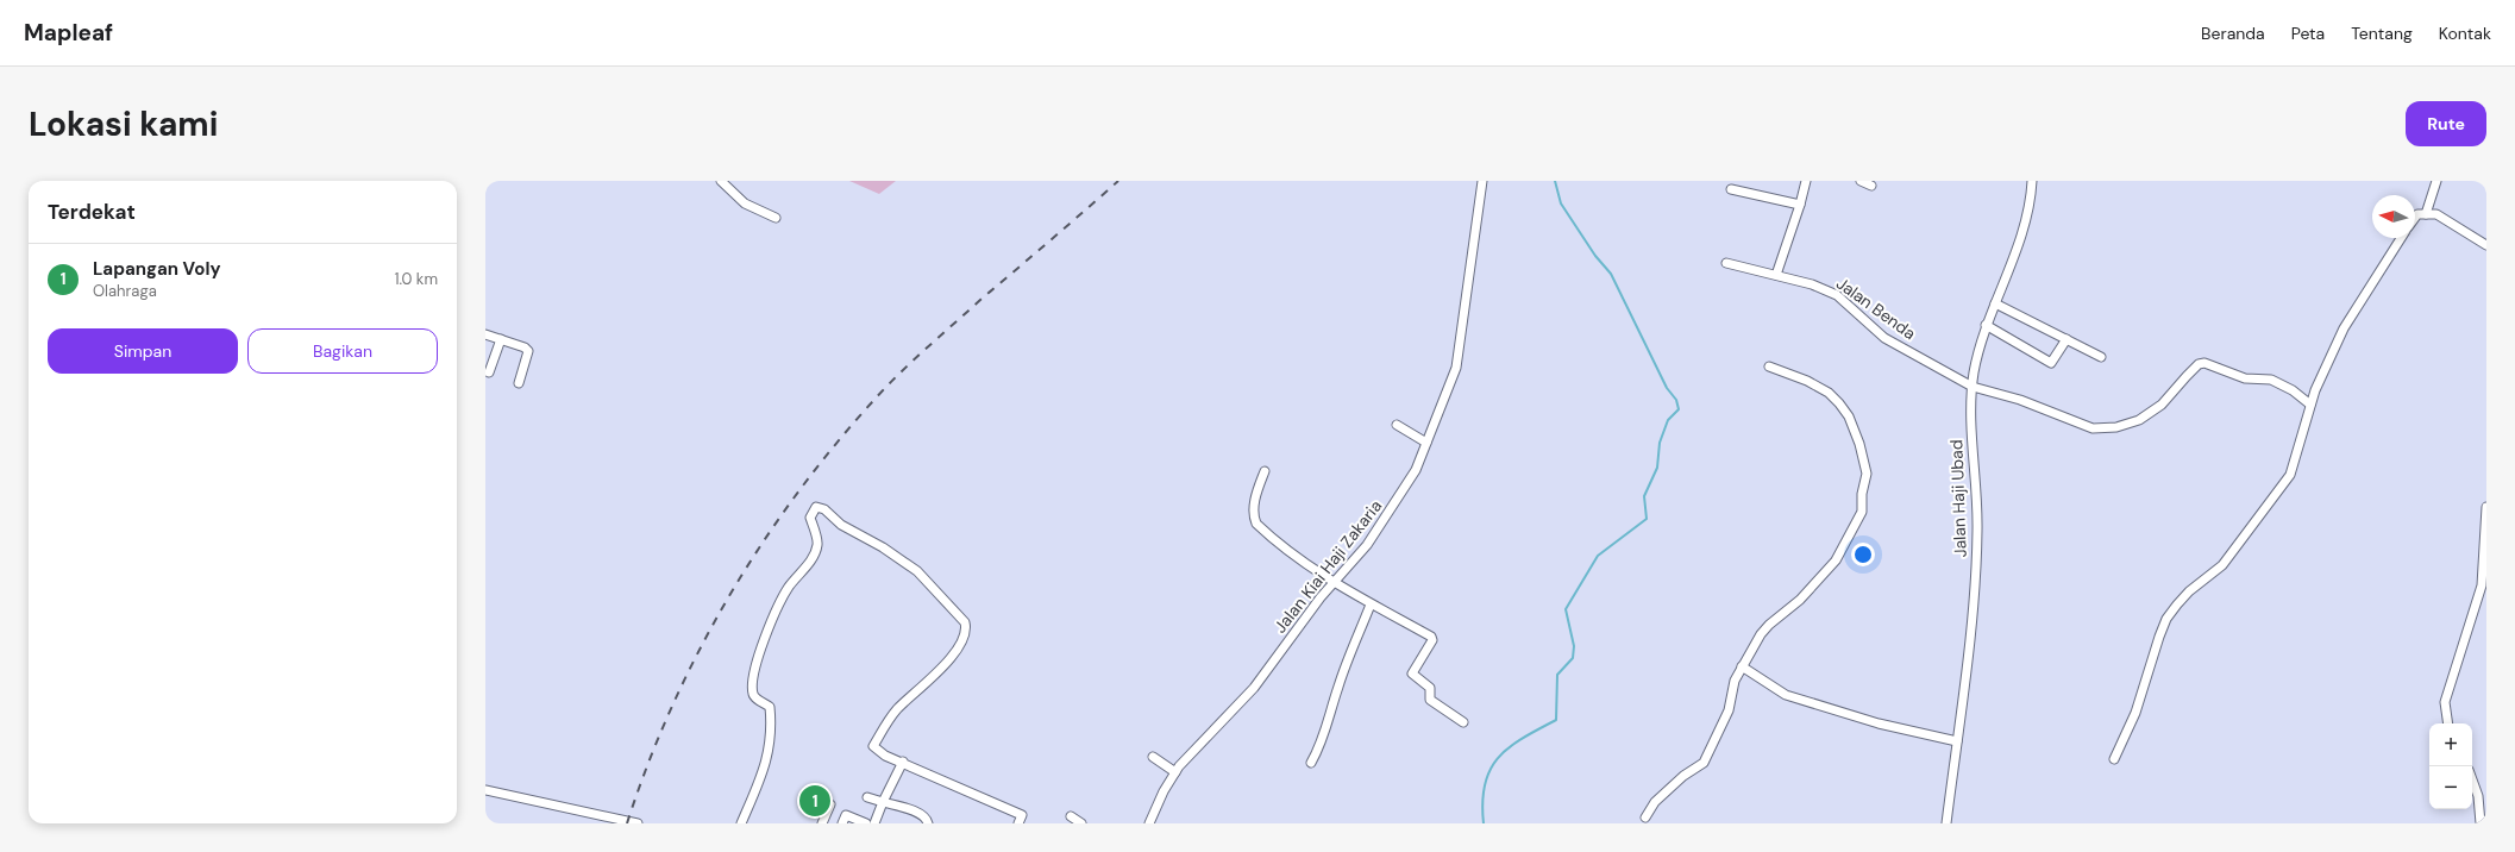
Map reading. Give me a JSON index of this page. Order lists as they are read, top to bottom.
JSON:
{
  "streets": {
    "street": ["Jalan Benda", "Jalan Haji Ubad", "Jalan Kiai Haji Zakaria"]
  },
  "crossings": [
    ["Jalan Benda", "Jalan Haji Ubad"]
  ],
  "north": "left",
  "page": {
    "header": "Mapleaf",
    "nav": [
      "Beranda",
      "Peta",
      "Tentang",
      "Kontak"
    ],
    "buttons": [
      "Rute",
      ["Simpan", "Bagikan"]
    ],
    "title": "Lokasi kami",
    "heading": "Terdekat",
    "list": [
      {
        "mark": "1",
        "name": "Lapangan Voly",
        "note": "Olahraga",
        "value": "1.0 km"
      }
    ],
    "map_buttons": ["+", "−"],
    "pins": "1"
  }
}
